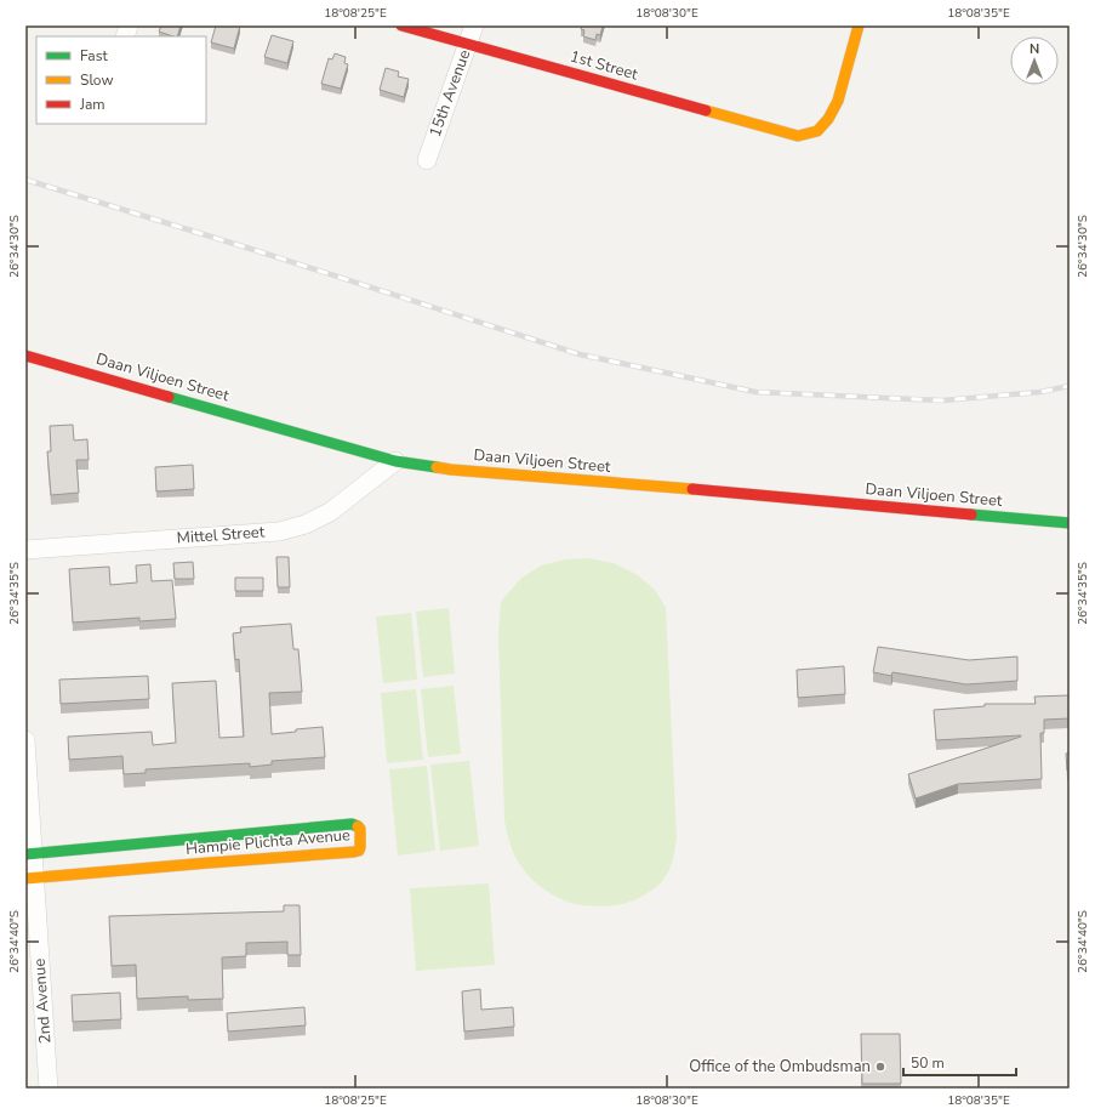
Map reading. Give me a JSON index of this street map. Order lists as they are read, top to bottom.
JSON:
{
  "streets": {
    "street": [
      "1st Street",
      "15th Avenue",
      "Daan Viljoen Street",
      "Mittel Street",
      "Hampie Plichta Avenue",
      "2nd Avenue"
    ]
  },
  "crossings": [
    ["1st Street", "15th Avenue"],
    ["Daan Viljoen Street", "Mittel Street"],
    ["Hampie Plichta Avenue", "2nd Avenue"]
  ],
  "places": ["Office of the Ombudsman"],
  "legend": ["Fast", "Slow", "Jam"],
  "scale_bar": "50 m",
  "north": "top",
  "coordinates": [
    "18°08'25\"E",
    "18°08'30\"E",
    "18°08'35\"E",
    "26°34'30\"S",
    "26°34'35\"S",
    "26°34'40\"S"
  ]
}
